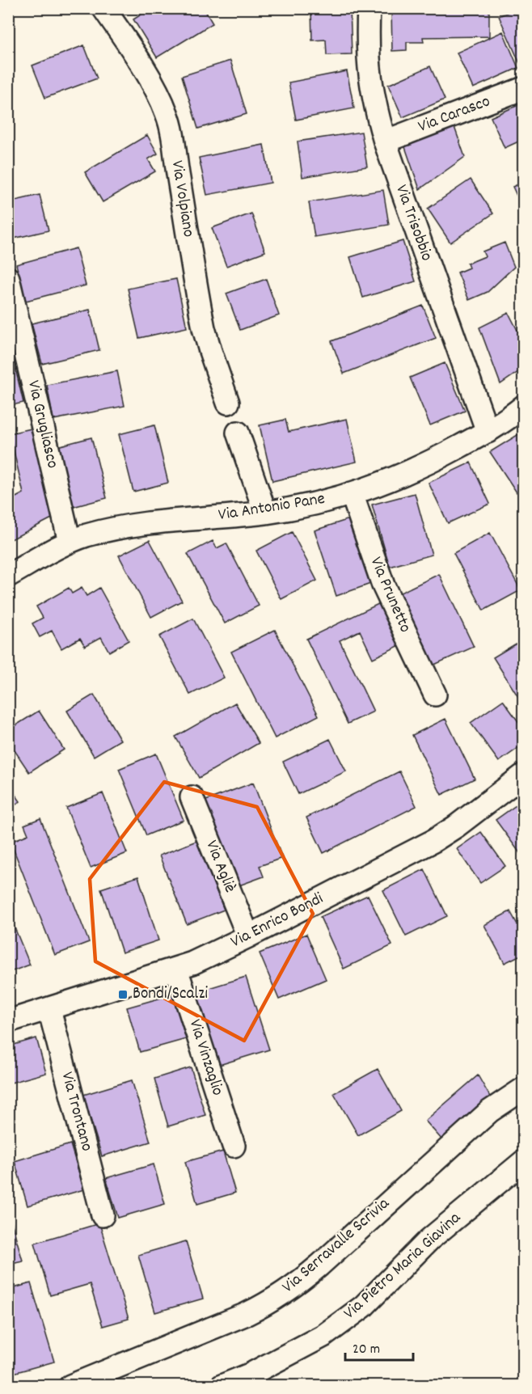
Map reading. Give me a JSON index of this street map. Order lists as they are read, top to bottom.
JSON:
{
  "streets": {
    "street": [
      "Via Carasco",
      "Via Volpiano",
      "Via Trisobbio",
      "Via Grugliasco",
      "Via Antonio Pane",
      "Via Prunetto",
      "Via Agliè",
      "Via Enrico Bondi",
      "Via Vinzaglio",
      "Via Trontano",
      "Via Serravalle Scrivia",
      "Via Pietro Maria Giavina"
    ]
  },
  "crossings": [
    ["Via Carasco", "Via Trisobbio"],
    ["Via Trisobbio", "Via Antonio Pane"],
    ["Via Grugliasco", "Via Antonio Pane"],
    ["Via Antonio Pane", "Via Prunetto"],
    ["Via Agliè", "Via Enrico Bondi"],
    ["Via Enrico Bondi", "Via Vinzaglio"],
    ["Via Enrico Bondi", "Via Trontano"]
  ],
  "places": {
    "transit": ["Bondi/Scalzi"]
  },
  "scale_bar": "20 m"
}
